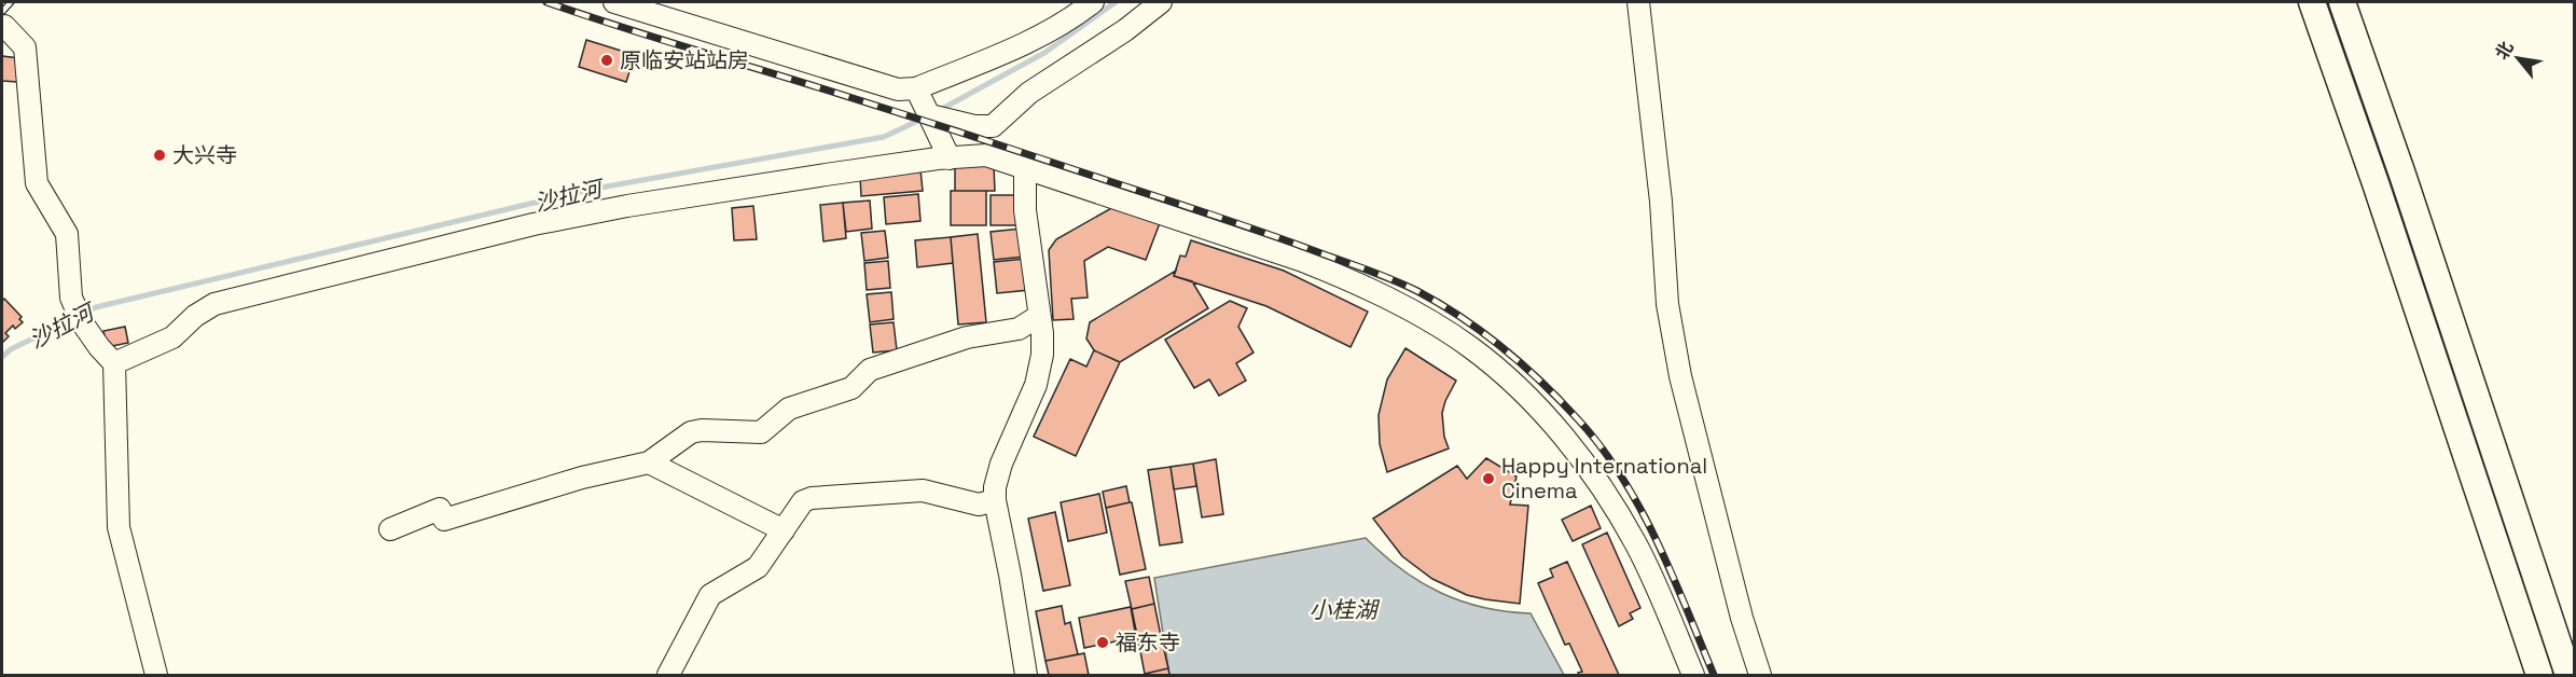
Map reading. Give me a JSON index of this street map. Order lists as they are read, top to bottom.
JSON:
{
  "water": ["沙拉河", "小桂湖"],
  "places": [
    "原临安站站房",
    "大兴寺",
    "Happy International Cinema",
    "福东寺"
  ],
  "north": "top left"
}
